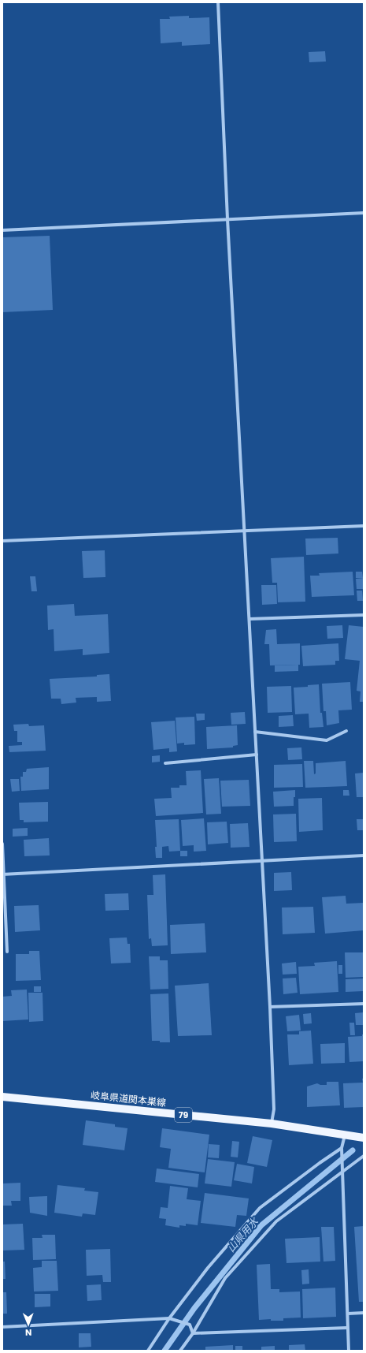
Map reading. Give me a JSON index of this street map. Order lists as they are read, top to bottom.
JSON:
{
  "streets": {
    "main road": ["岐阜県道関本巣線", "79"]
  },
  "water": ["山県用水"],
  "north": "bottom"
}
